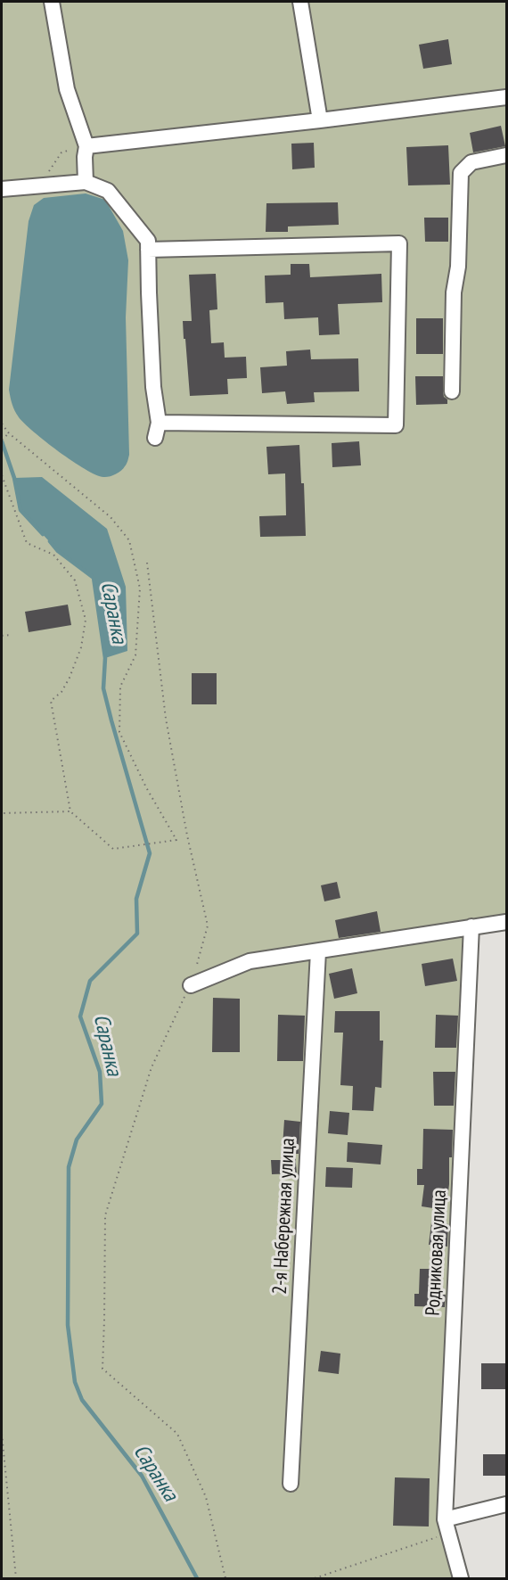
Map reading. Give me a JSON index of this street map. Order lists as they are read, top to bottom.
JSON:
{
  "streets": {
    "street": ["2-я Набережная улица", "Родниковая улица"]
  },
  "water": ["Саранка"]
}
